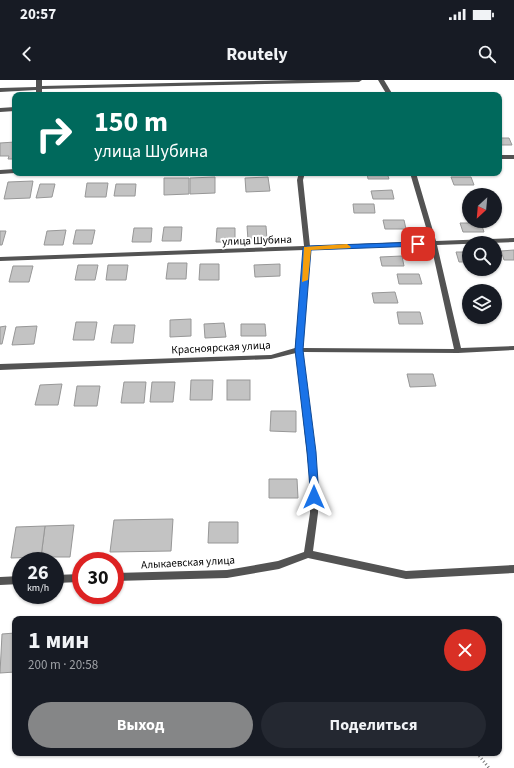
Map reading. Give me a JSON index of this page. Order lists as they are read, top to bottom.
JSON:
{
  "streets": {
    "street": ["улица Шубина", "Красноярская улица", "Алыкаевская улица"]
  },
  "north": "bottom left",
  "page": {
    "status": "20:57",
    "header": "Routely",
    "turn": ["150 m", "улица Шубина"],
    "speed": "26 km/h",
    "limit": "30",
    "heading": ["1 мин", "200 m · 20:58"],
    "buttons": ["Выход", "Поделиться"]
  }
}
